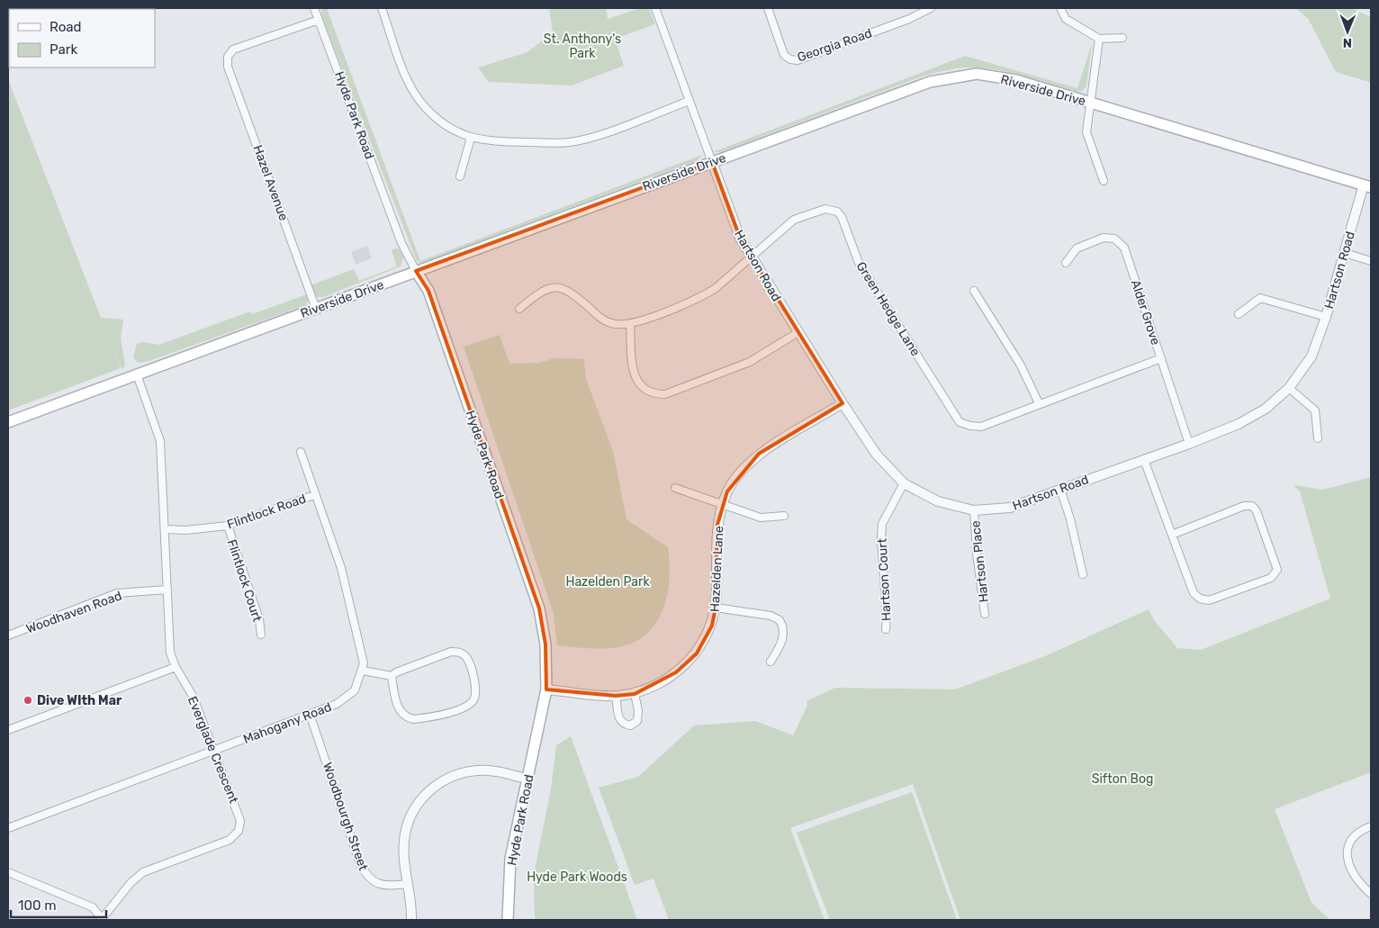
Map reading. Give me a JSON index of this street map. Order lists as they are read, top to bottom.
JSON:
{
  "streets": {
    "main road": ["Riverside Drive", "Hyde Park Road"],
    "street": [
      "Georgia Road",
      "Hazel Avenue",
      "Hartson Road",
      "Green Hedge Lane",
      "Alder Grove",
      "Flintlock Road",
      "Hartson Place",
      "Hazelden Lane",
      "Hartson Court",
      "Flintlock Court",
      "Woodhaven Road",
      "Mahogany Road",
      "Everglade Crescent",
      "Woodbourgh Street"
    ]
  },
  "crossings": [
    ["Riverside Drive", "Hyde Park Road"],
    ["Riverside Drive", "Hazel Avenue"],
    ["Riverside Drive", "Hartson Road"],
    ["Riverside Drive", "Everglade Crescent"],
    ["Hyde Park Road", "Hazel Avenue"],
    ["Hyde Park Road", "Hazelden Lane"],
    ["Hartson Road", "Green Hedge Lane"],
    ["Hartson Road", "Alder Grove"],
    ["Hartson Road", "Hartson Place"],
    ["Hartson Road", "Hazelden Lane"],
    ["Hartson Road", "Hartson Court"],
    ["Green Hedge Lane", "Alder Grove"],
    ["Flintlock Road", "Flintlock Court"],
    ["Flintlock Road", "Mahogany Road"],
    ["Flintlock Road", "Everglade Crescent"],
    ["Woodhaven Road", "Everglade Crescent"],
    ["Mahogany Road", "Everglade Crescent"],
    ["Mahogany Road", "Woodbourgh Street"]
  ],
  "parks": [
    "St. Anthony's Park",
    "Hazelden Park",
    "Sifton Bog",
    "Hyde Park Woods"
  ],
  "places": ["Dive WIth Mar"],
  "legend": ["Road", "Park"],
  "scale_bar": "100 m",
  "north": "bottom"
}
